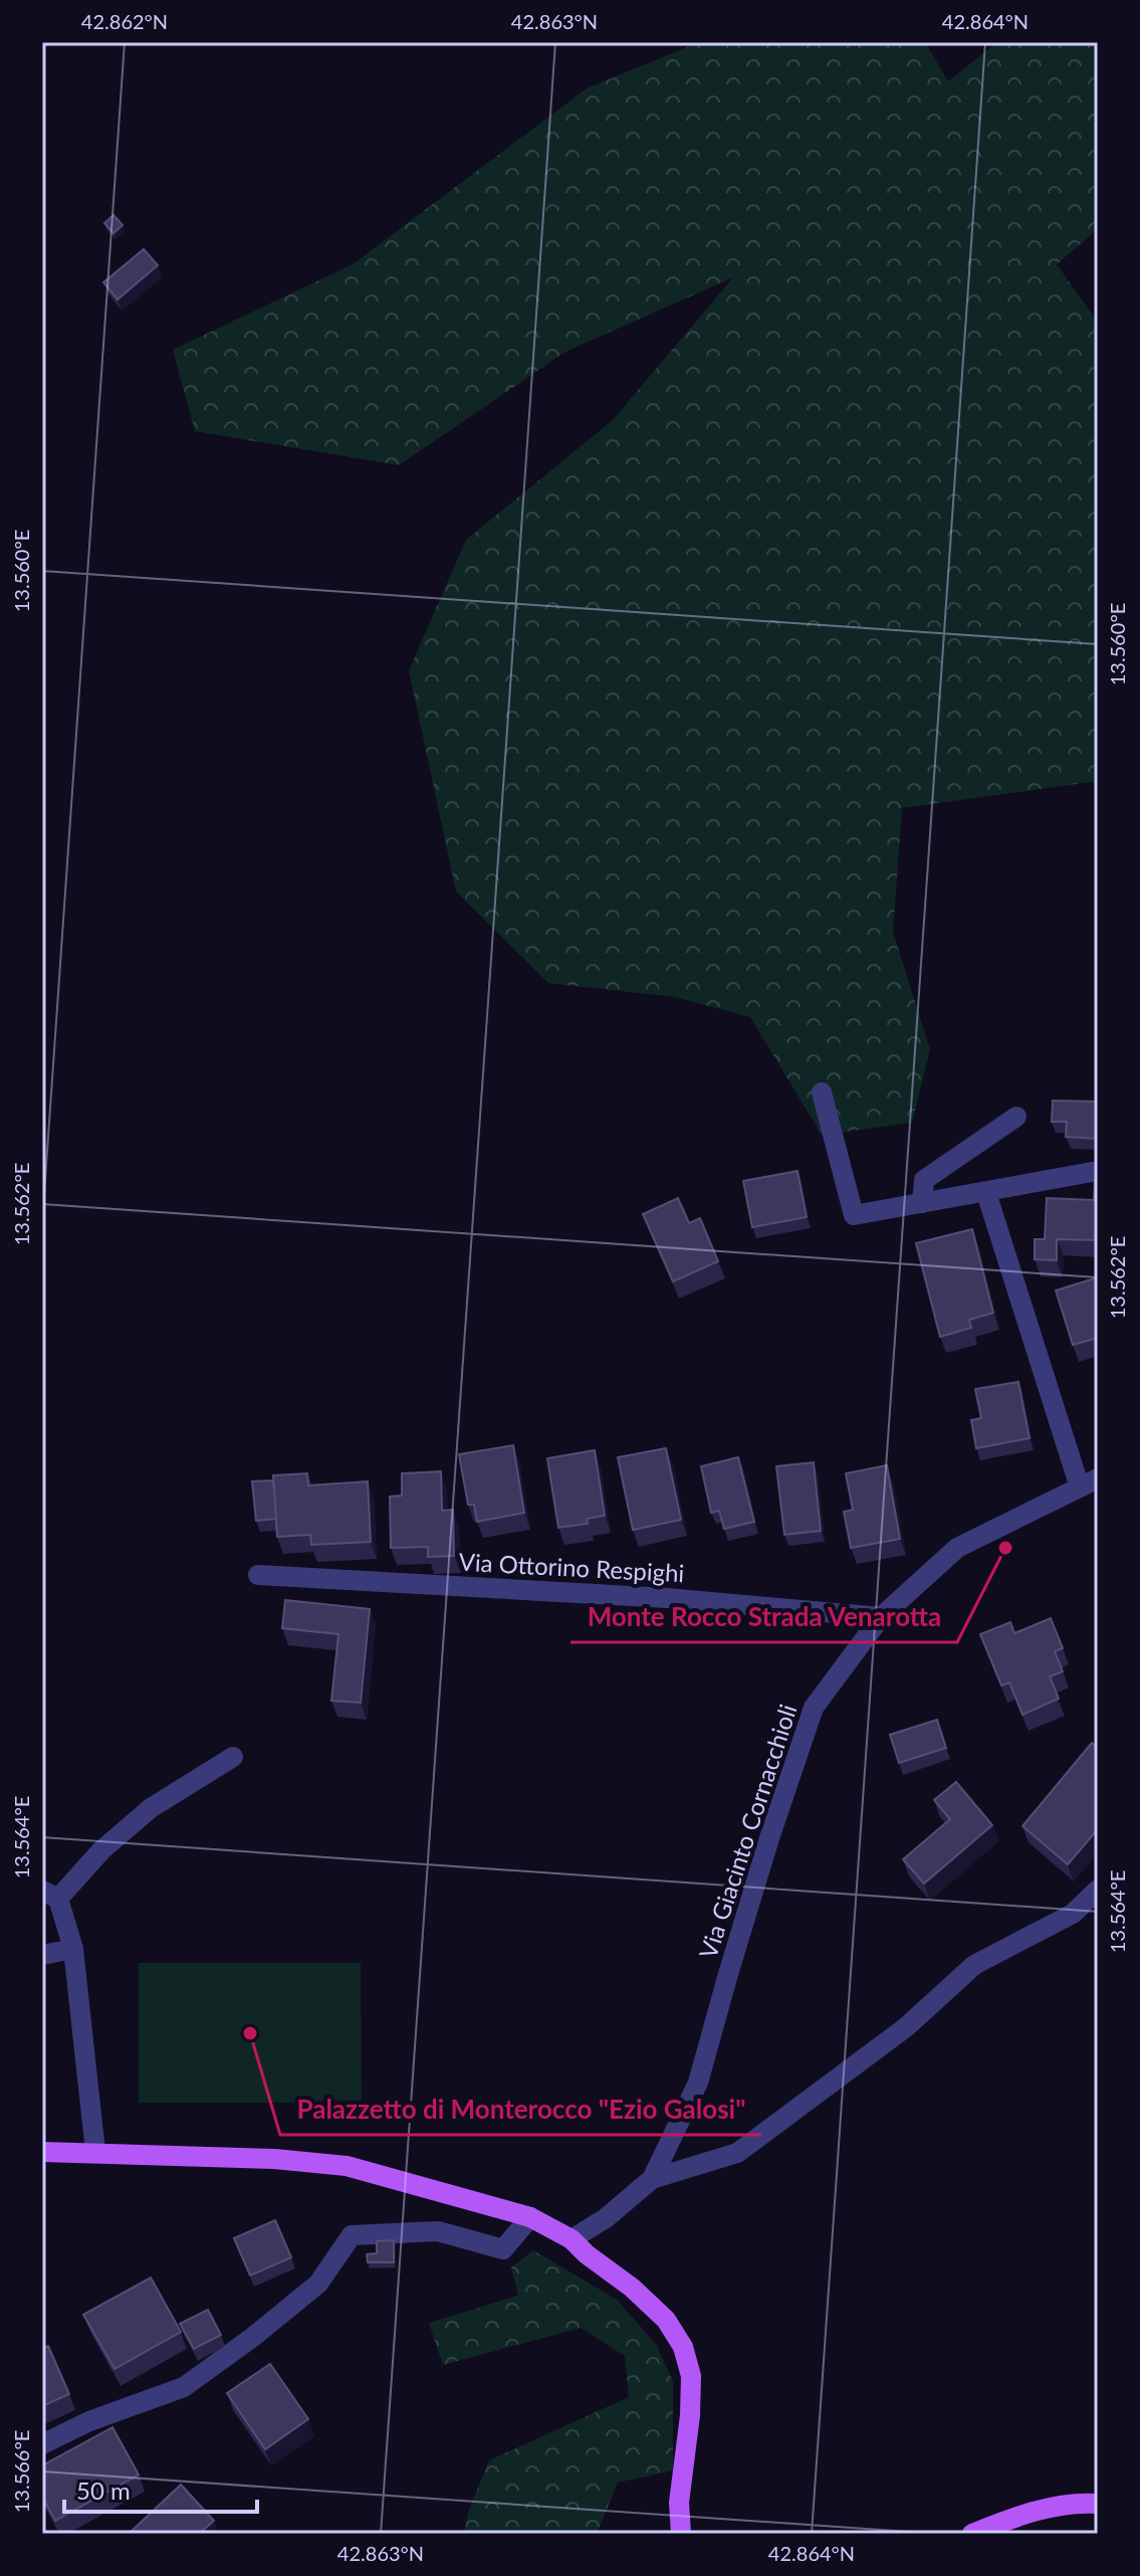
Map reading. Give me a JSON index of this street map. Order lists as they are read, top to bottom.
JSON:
{
  "streets": {
    "street": ["Via Ottorino Respighi", "Via Giacinto Cornacchioli"]
  },
  "crossings": [
    ["Via Ottorino Respighi", "Via Giacinto Cornacchioli"]
  ],
  "places": ["Monte Rocco Strada Venarotta", "Palazzetto di Monterocco \"Ezio Galosi\""],
  "scale_bar": "50 m",
  "coordinates": [
    "42.862°N",
    "42.863°N",
    "42.864°N",
    "13.560°E",
    "13.562°E",
    "13.564°E",
    "13.566°E"
  ]
}
